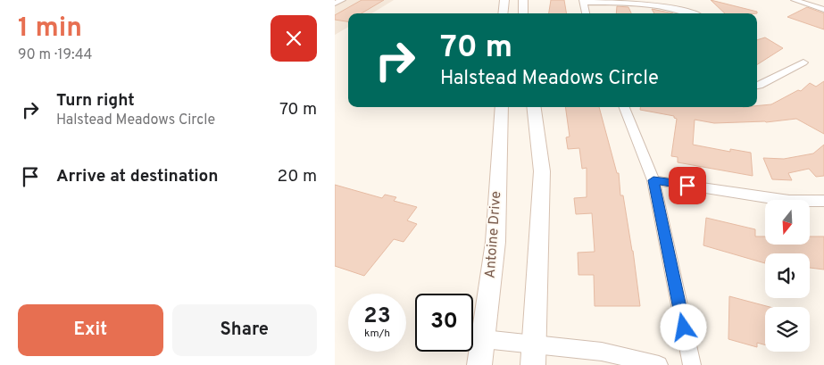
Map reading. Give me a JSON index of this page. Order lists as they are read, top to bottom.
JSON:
{
  "streets": {
    "main road": ["Antoine Drive"]
  },
  "north": "bottom",
  "page": {
    "heading": ["1 min", "90 m · 19:44"],
    "turn": ["70 m", "Halstead Meadows Circle"],
    "list": [
      {
        "name": "Turn right",
        "note": "Halstead Meadows Circle",
        "value": "70 m"
      },
      {
        "name": "Arrive at destination",
        "value": "20 m"
      }
    ],
    "speed": "23 km/h",
    "limit": "30",
    "buttons": ["Exit", "Share"]
  }
}
